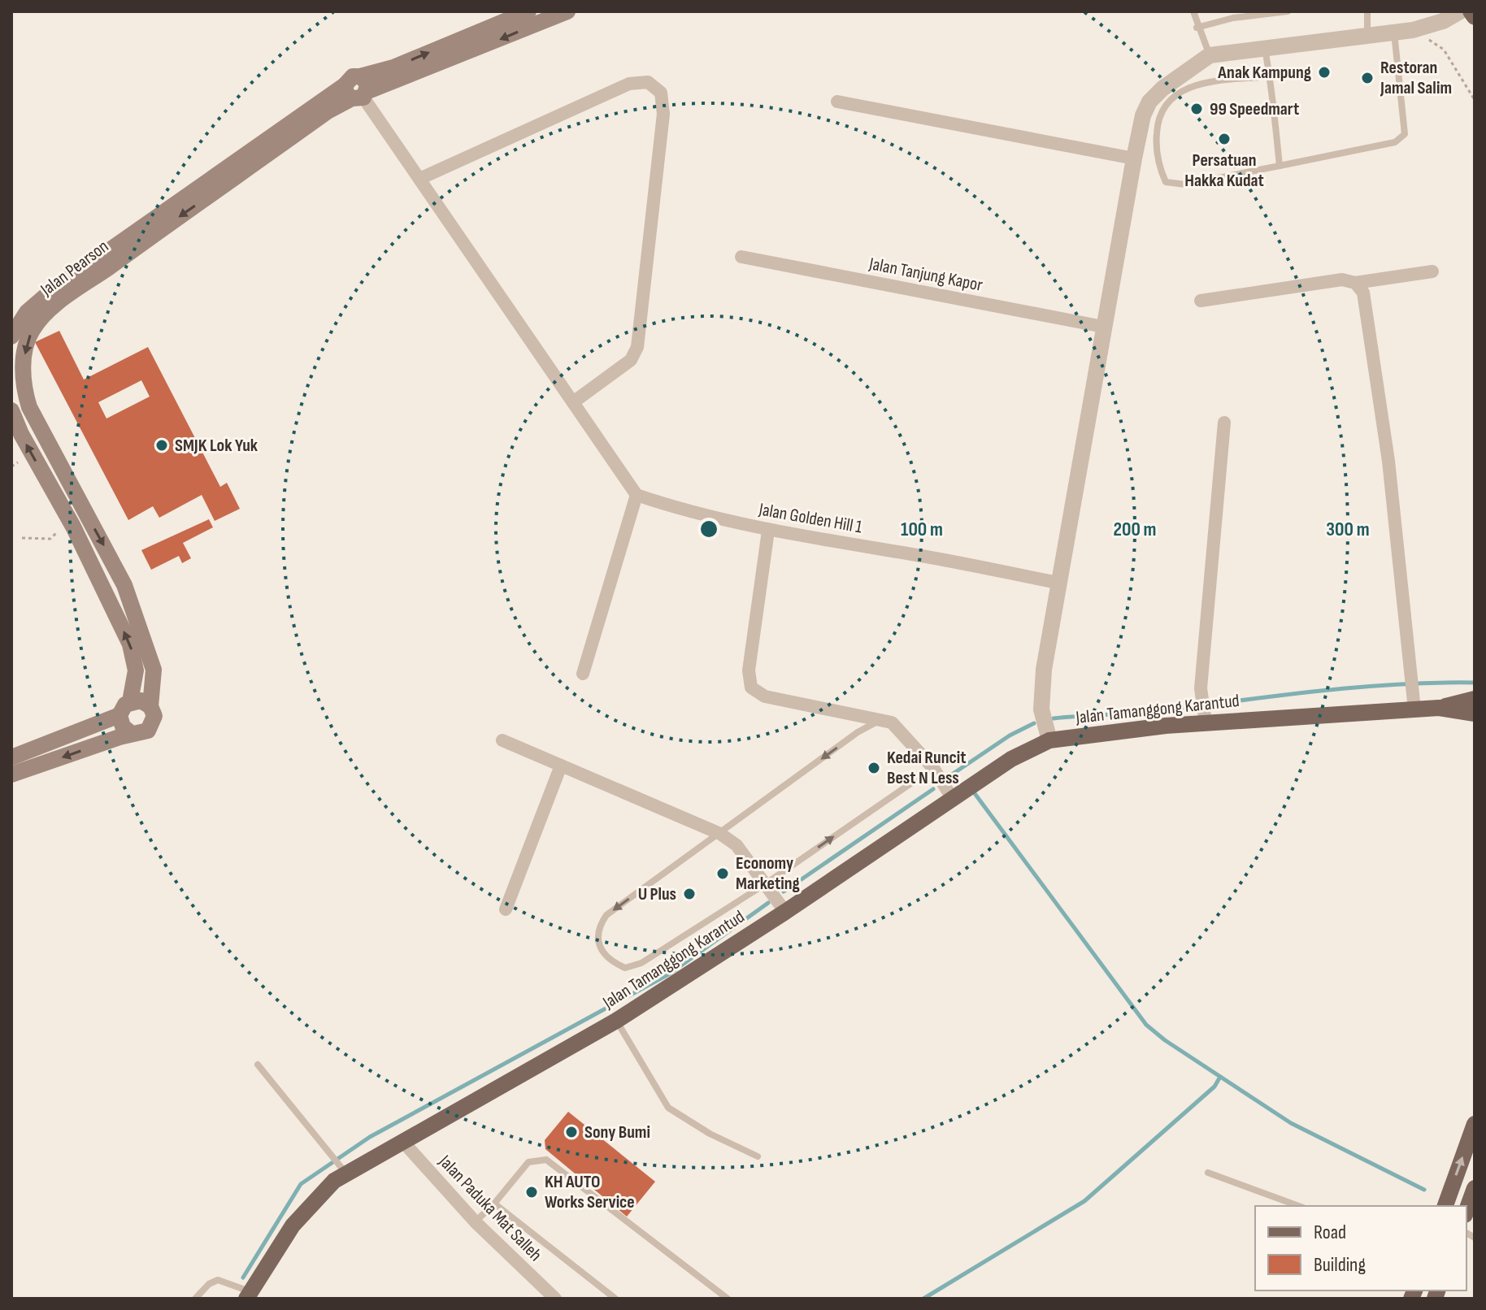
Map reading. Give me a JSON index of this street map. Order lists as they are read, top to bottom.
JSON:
{
  "streets": {
    "main road": ["Jalan Pearson", "Jalan Tamanggong Karantud"],
    "street": ["Jalan Tanjung Kapor", "Jalan Golden Hill 1", "Jalan Paduka Mat Salleh"]
  },
  "crossings": [
    ["Jalan Tamanggong Karantud", "Jalan Paduka Mat Salleh"]
  ],
  "places": [
    "Anak Kampung",
    "Restoran Jamal Salim",
    "99 Speedmart",
    "Persatuan Hakka Kudat",
    "SMJK Lok Yuk",
    "Kedai Runcit Best N Less",
    "Economy Marketing",
    "U Plus",
    "Sony Bumi",
    "KH AUTO Works Service"
  ],
  "legend": ["Road", "Building"],
  "rings": ["100 m", "200 m", "300 m"]
}
